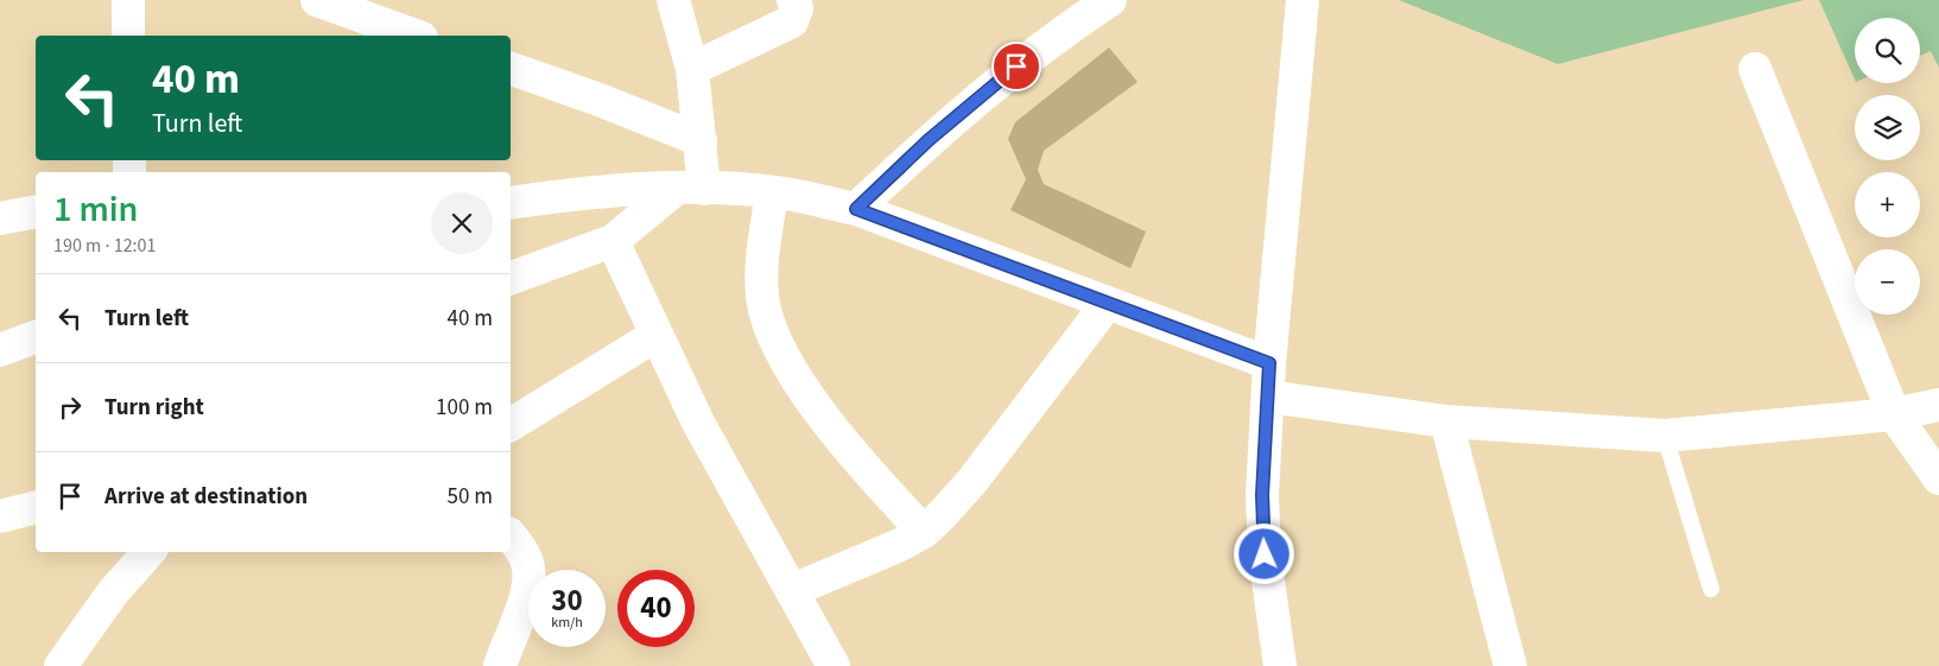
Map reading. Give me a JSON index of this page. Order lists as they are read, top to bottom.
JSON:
{
  "page": {
    "map_buttons": ["+", "−"],
    "turn": ["40 m", "Turn left"],
    "heading": ["1 min", "190 m · 12:01"],
    "list": [
      {
        "name": "Turn left",
        "value": "40 m"
      },
      {
        "name": "Turn right",
        "value": "100 m"
      },
      {
        "name": "Arrive at destination",
        "value": "50 m"
      }
    ],
    "speed": "30 km/h",
    "limit": "40"
  }
}
